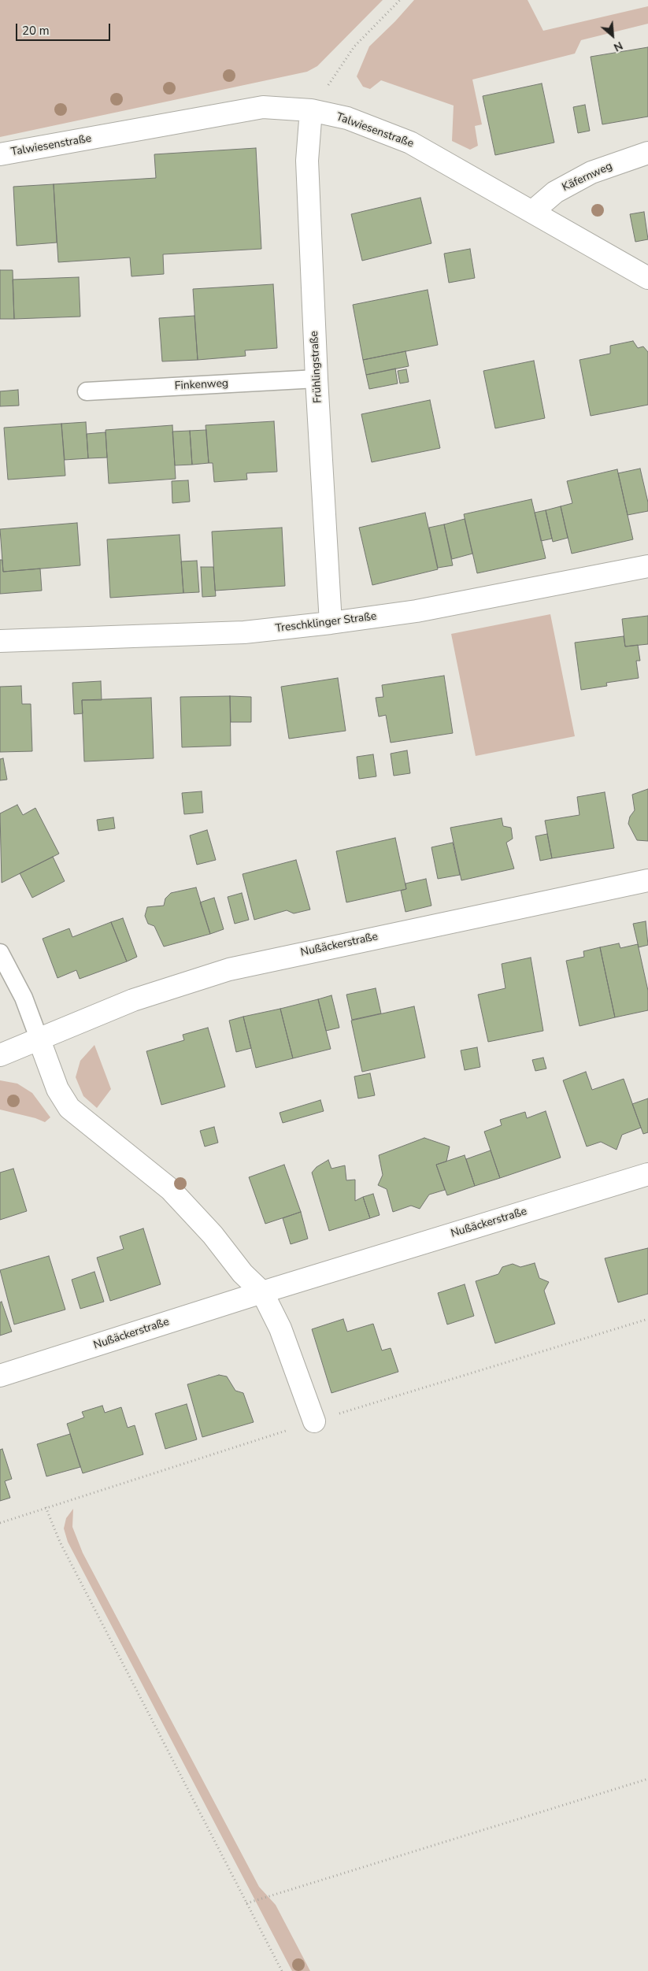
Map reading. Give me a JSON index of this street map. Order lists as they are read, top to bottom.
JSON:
{
  "streets": {
    "street": [
      "Talwiesenstraße",
      "Käfernweg",
      "Frühlingstraße",
      "Treschklinger Straße",
      "Nußäckerstraße"
    ],
    "lane": ["Finkenweg"]
  },
  "crossings": [
    ["Talwiesenstraße", "Käfernweg"],
    ["Talwiesenstraße", "Frühlingstraße"],
    ["Frühlingstraße", "Finkenweg"],
    ["Frühlingstraße", "Treschklinger Straße"]
  ],
  "scale_bar": "20 m",
  "north": "bottom right"
}
